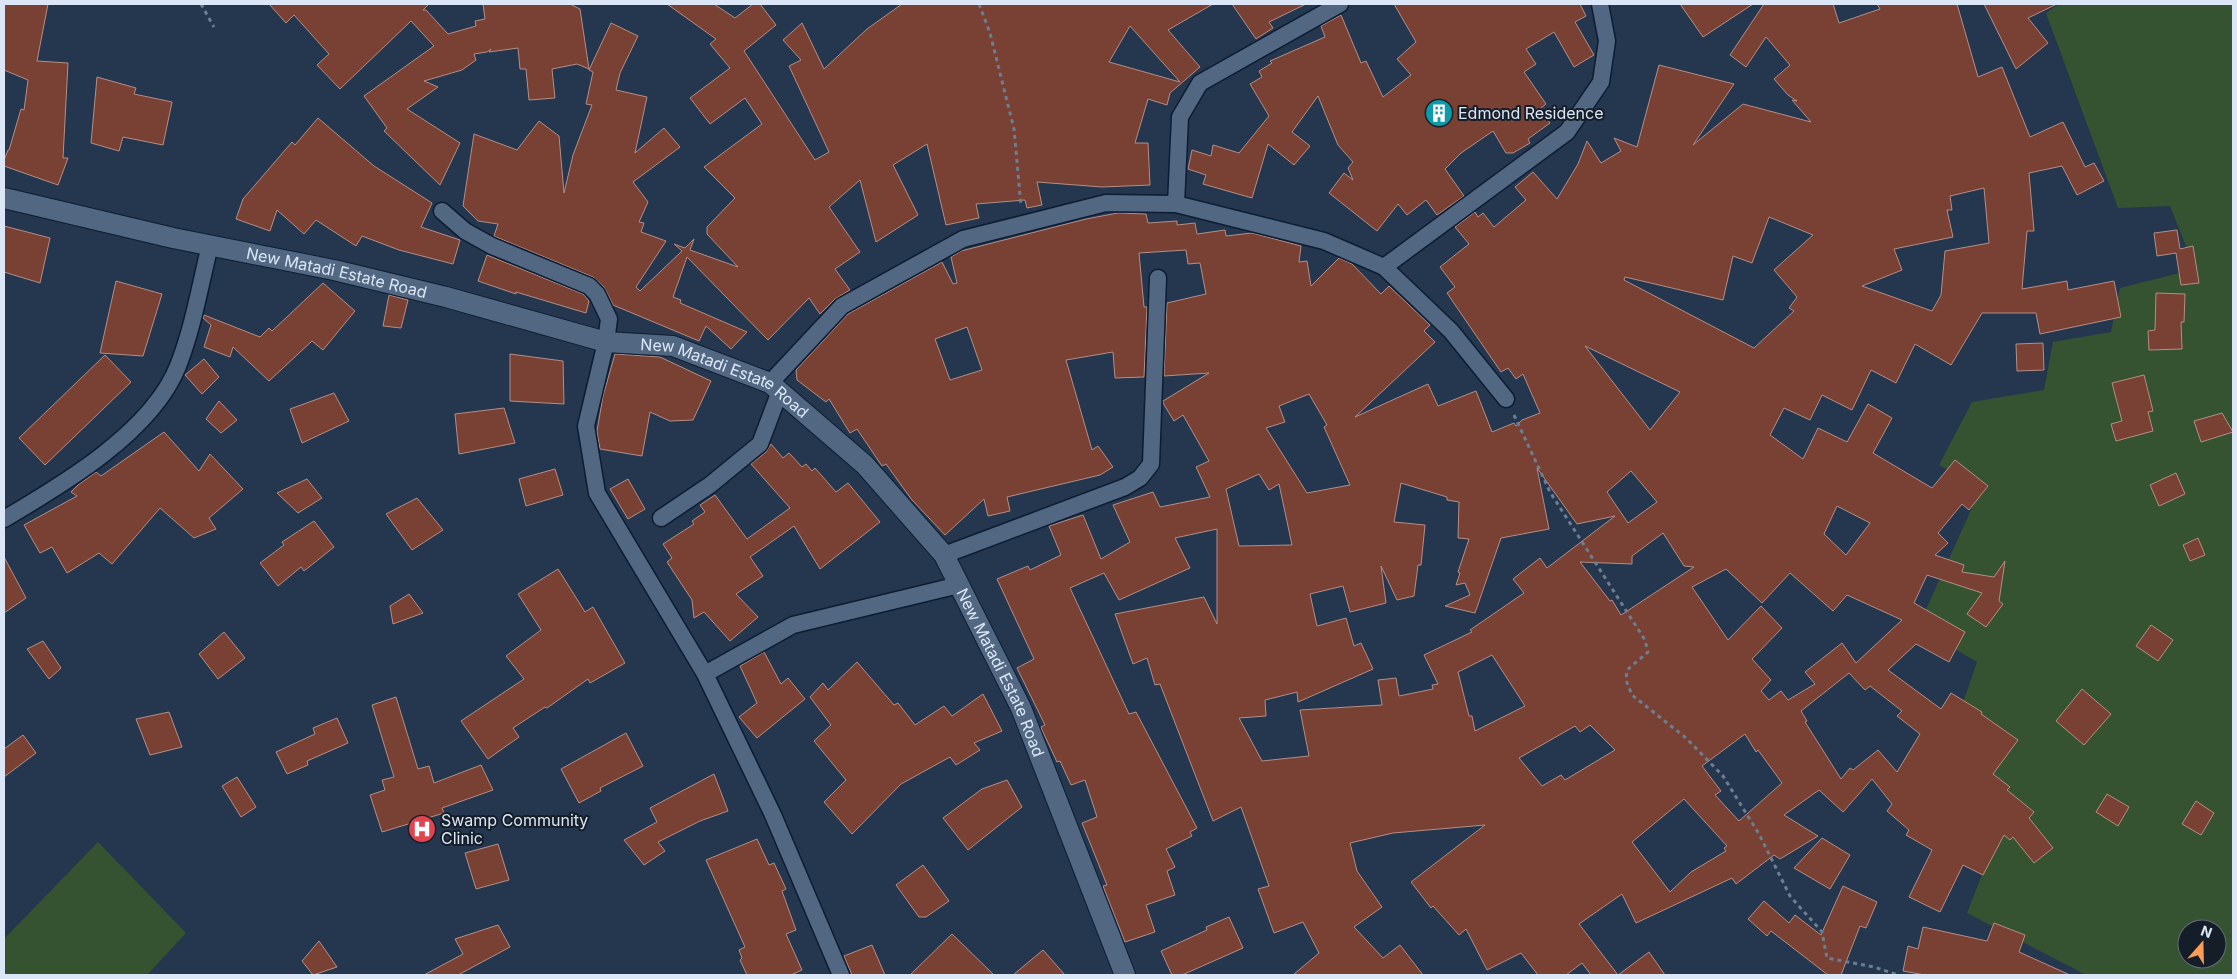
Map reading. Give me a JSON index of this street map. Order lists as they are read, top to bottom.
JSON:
{
  "streets": {
    "street": ["New Matadi Estate Road"]
  },
  "places": {
    "building": ["Edmond Residence"],
    "hospital": ["Swamp Community Clinic"]
  },
  "north": "top"
}
